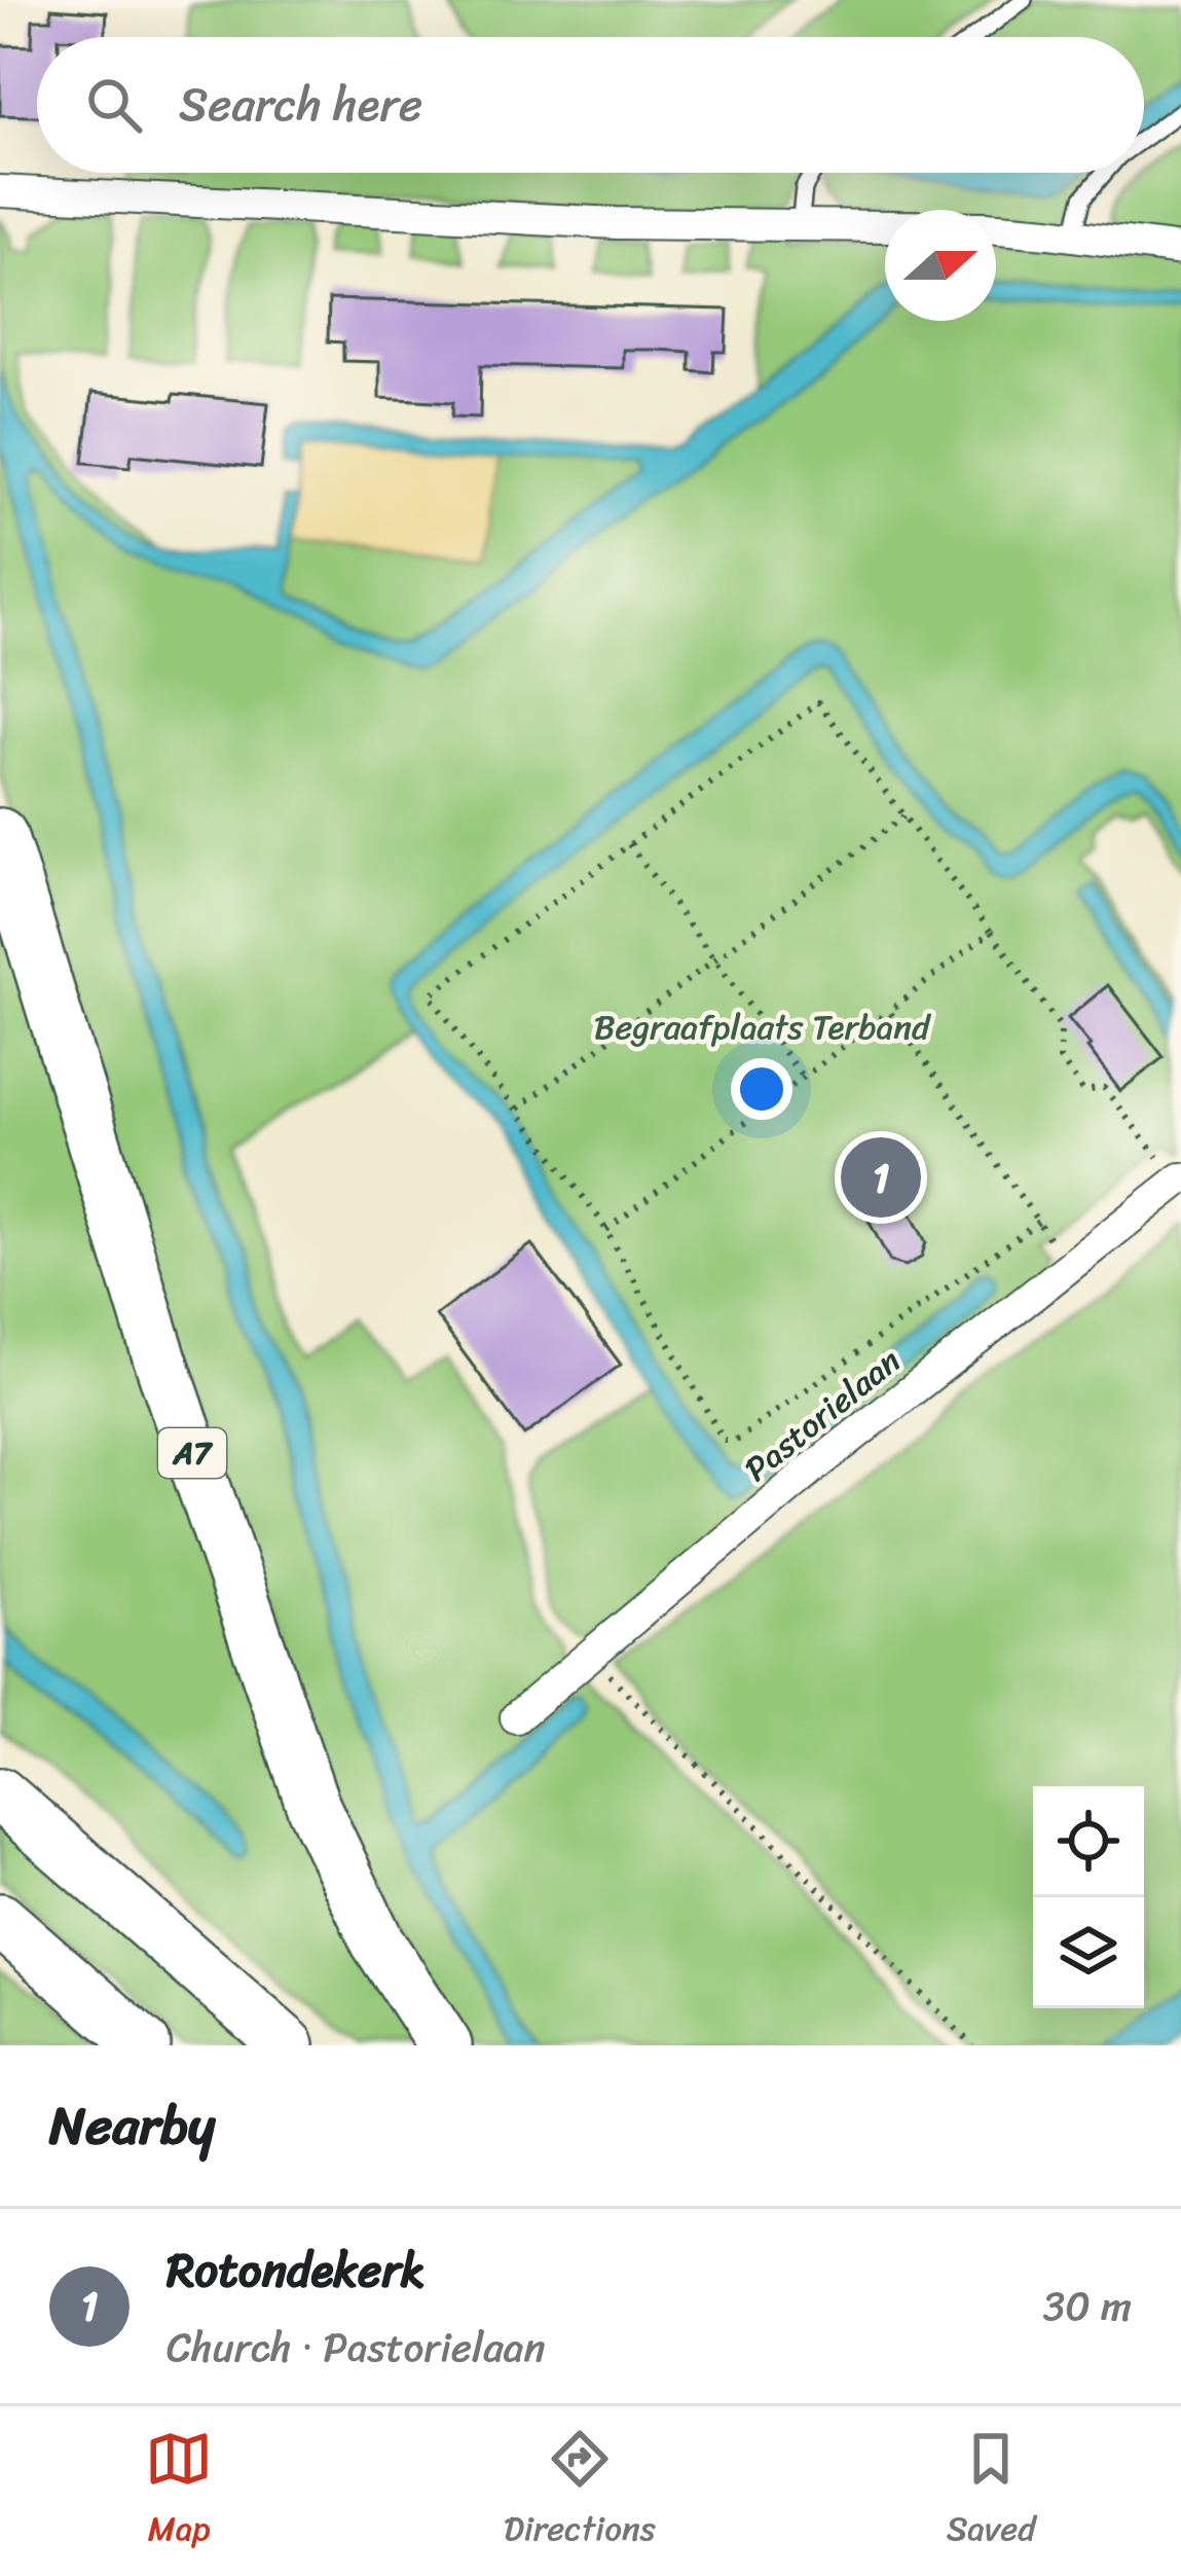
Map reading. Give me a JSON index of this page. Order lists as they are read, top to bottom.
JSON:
{
  "streets": {
    "highway": ["A7"],
    "street": ["Pastorielaan"]
  },
  "parks": ["Begraafplaats Terband"],
  "north": "right",
  "page": {
    "search": "Search here",
    "pins": "1",
    "heading": "Nearby",
    "list": [
      {
        "mark": "1",
        "name": "Rotondekerk",
        "note": "Church · Pastorielaan",
        "value": "30 m"
      }
    ],
    "nav": ["Map", "Directions", "Saved"]
  }
}
